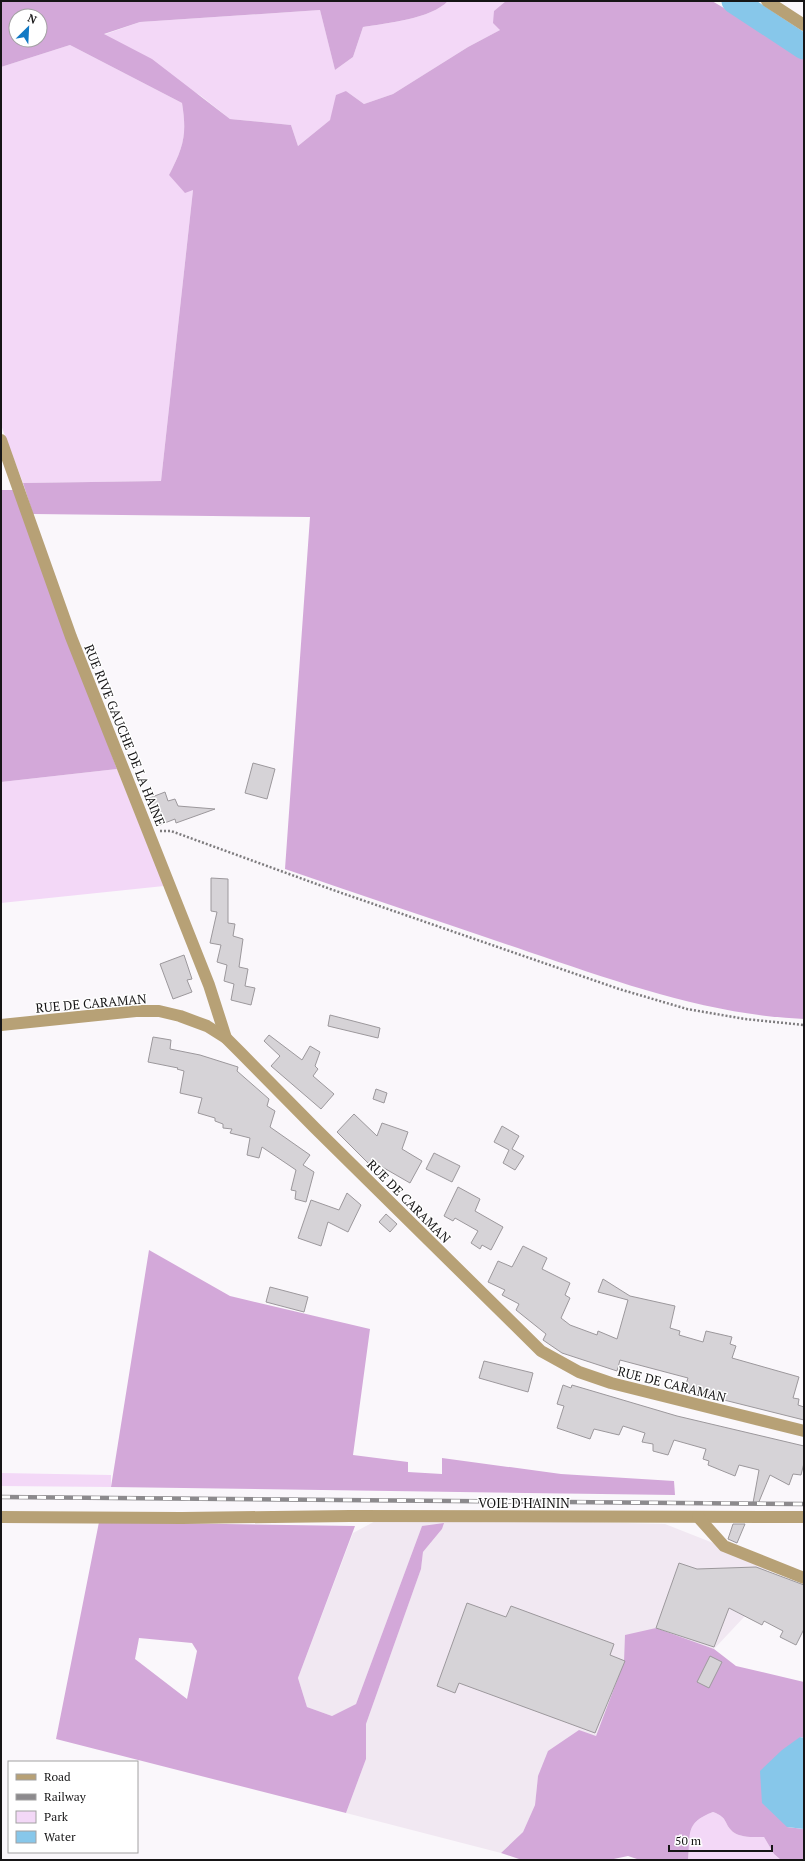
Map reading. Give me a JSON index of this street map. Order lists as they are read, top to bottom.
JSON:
{
  "streets": {
    "street": ["RUE RIVE GAUCHE DE LA HAINE", "RUE DE CARAMAN", "VOIE D'HAININ"]
  },
  "crossings": [
    ["RUE RIVE GAUCHE DE LA HAINE", "RUE DE CARAMAN"]
  ],
  "legend": [
    "Road",
    "Railway",
    "Park",
    "Water"
  ],
  "scale_bar": "50 m",
  "north": "top right"
}
